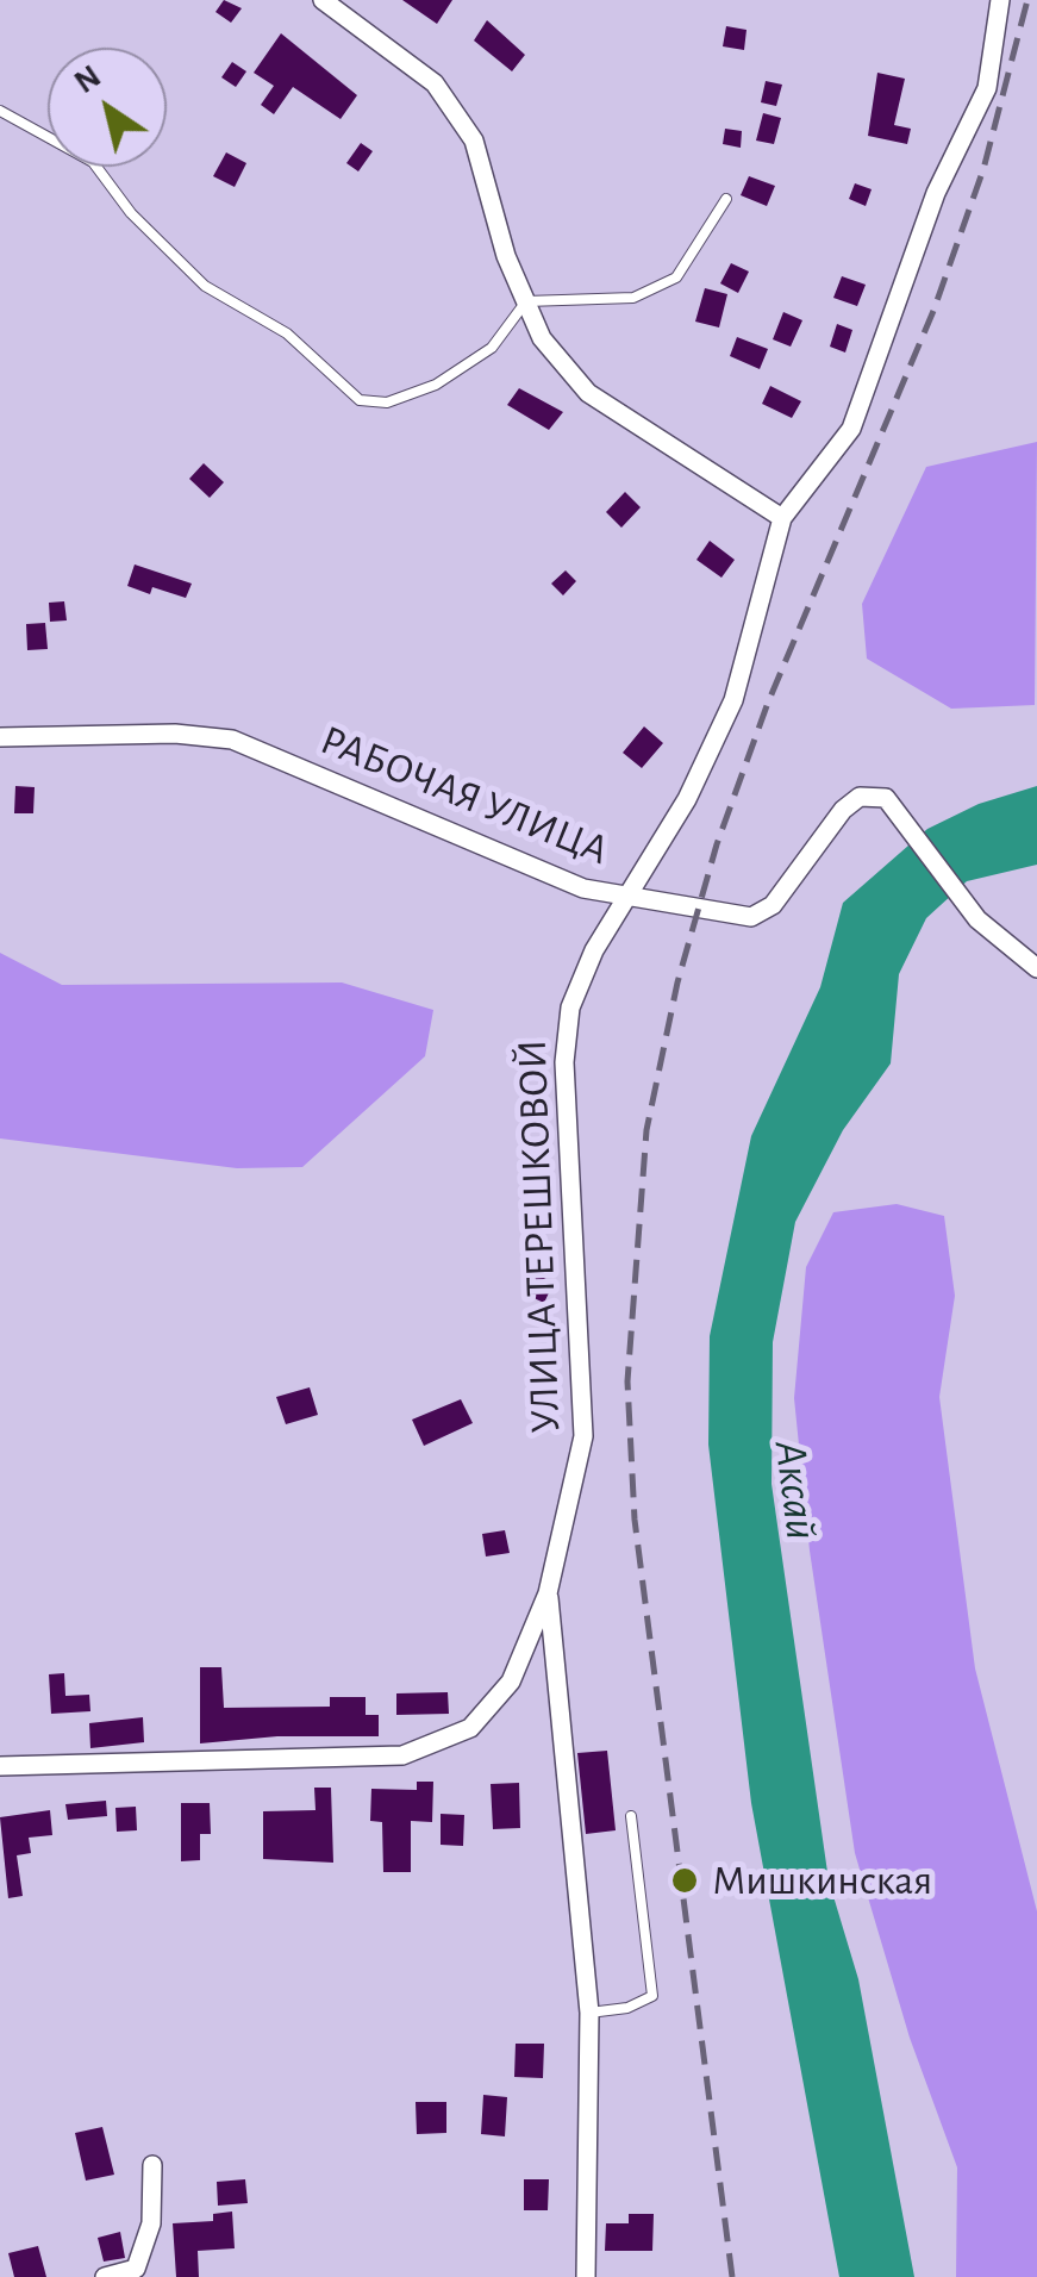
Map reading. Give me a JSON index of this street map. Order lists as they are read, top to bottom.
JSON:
{
  "streets": {
    "street": ["РАБОЧАЯ УЛИЦА", "УЛИЦА ТЕРЕШКОВОЙ"]
  },
  "crossings": [
    ["РАБОЧАЯ УЛИЦА", "УЛИЦА ТЕРЕШКОВОЙ"]
  ],
  "water": ["Аксай"],
  "places": ["Мишкинская"],
  "north": "top left"
}
